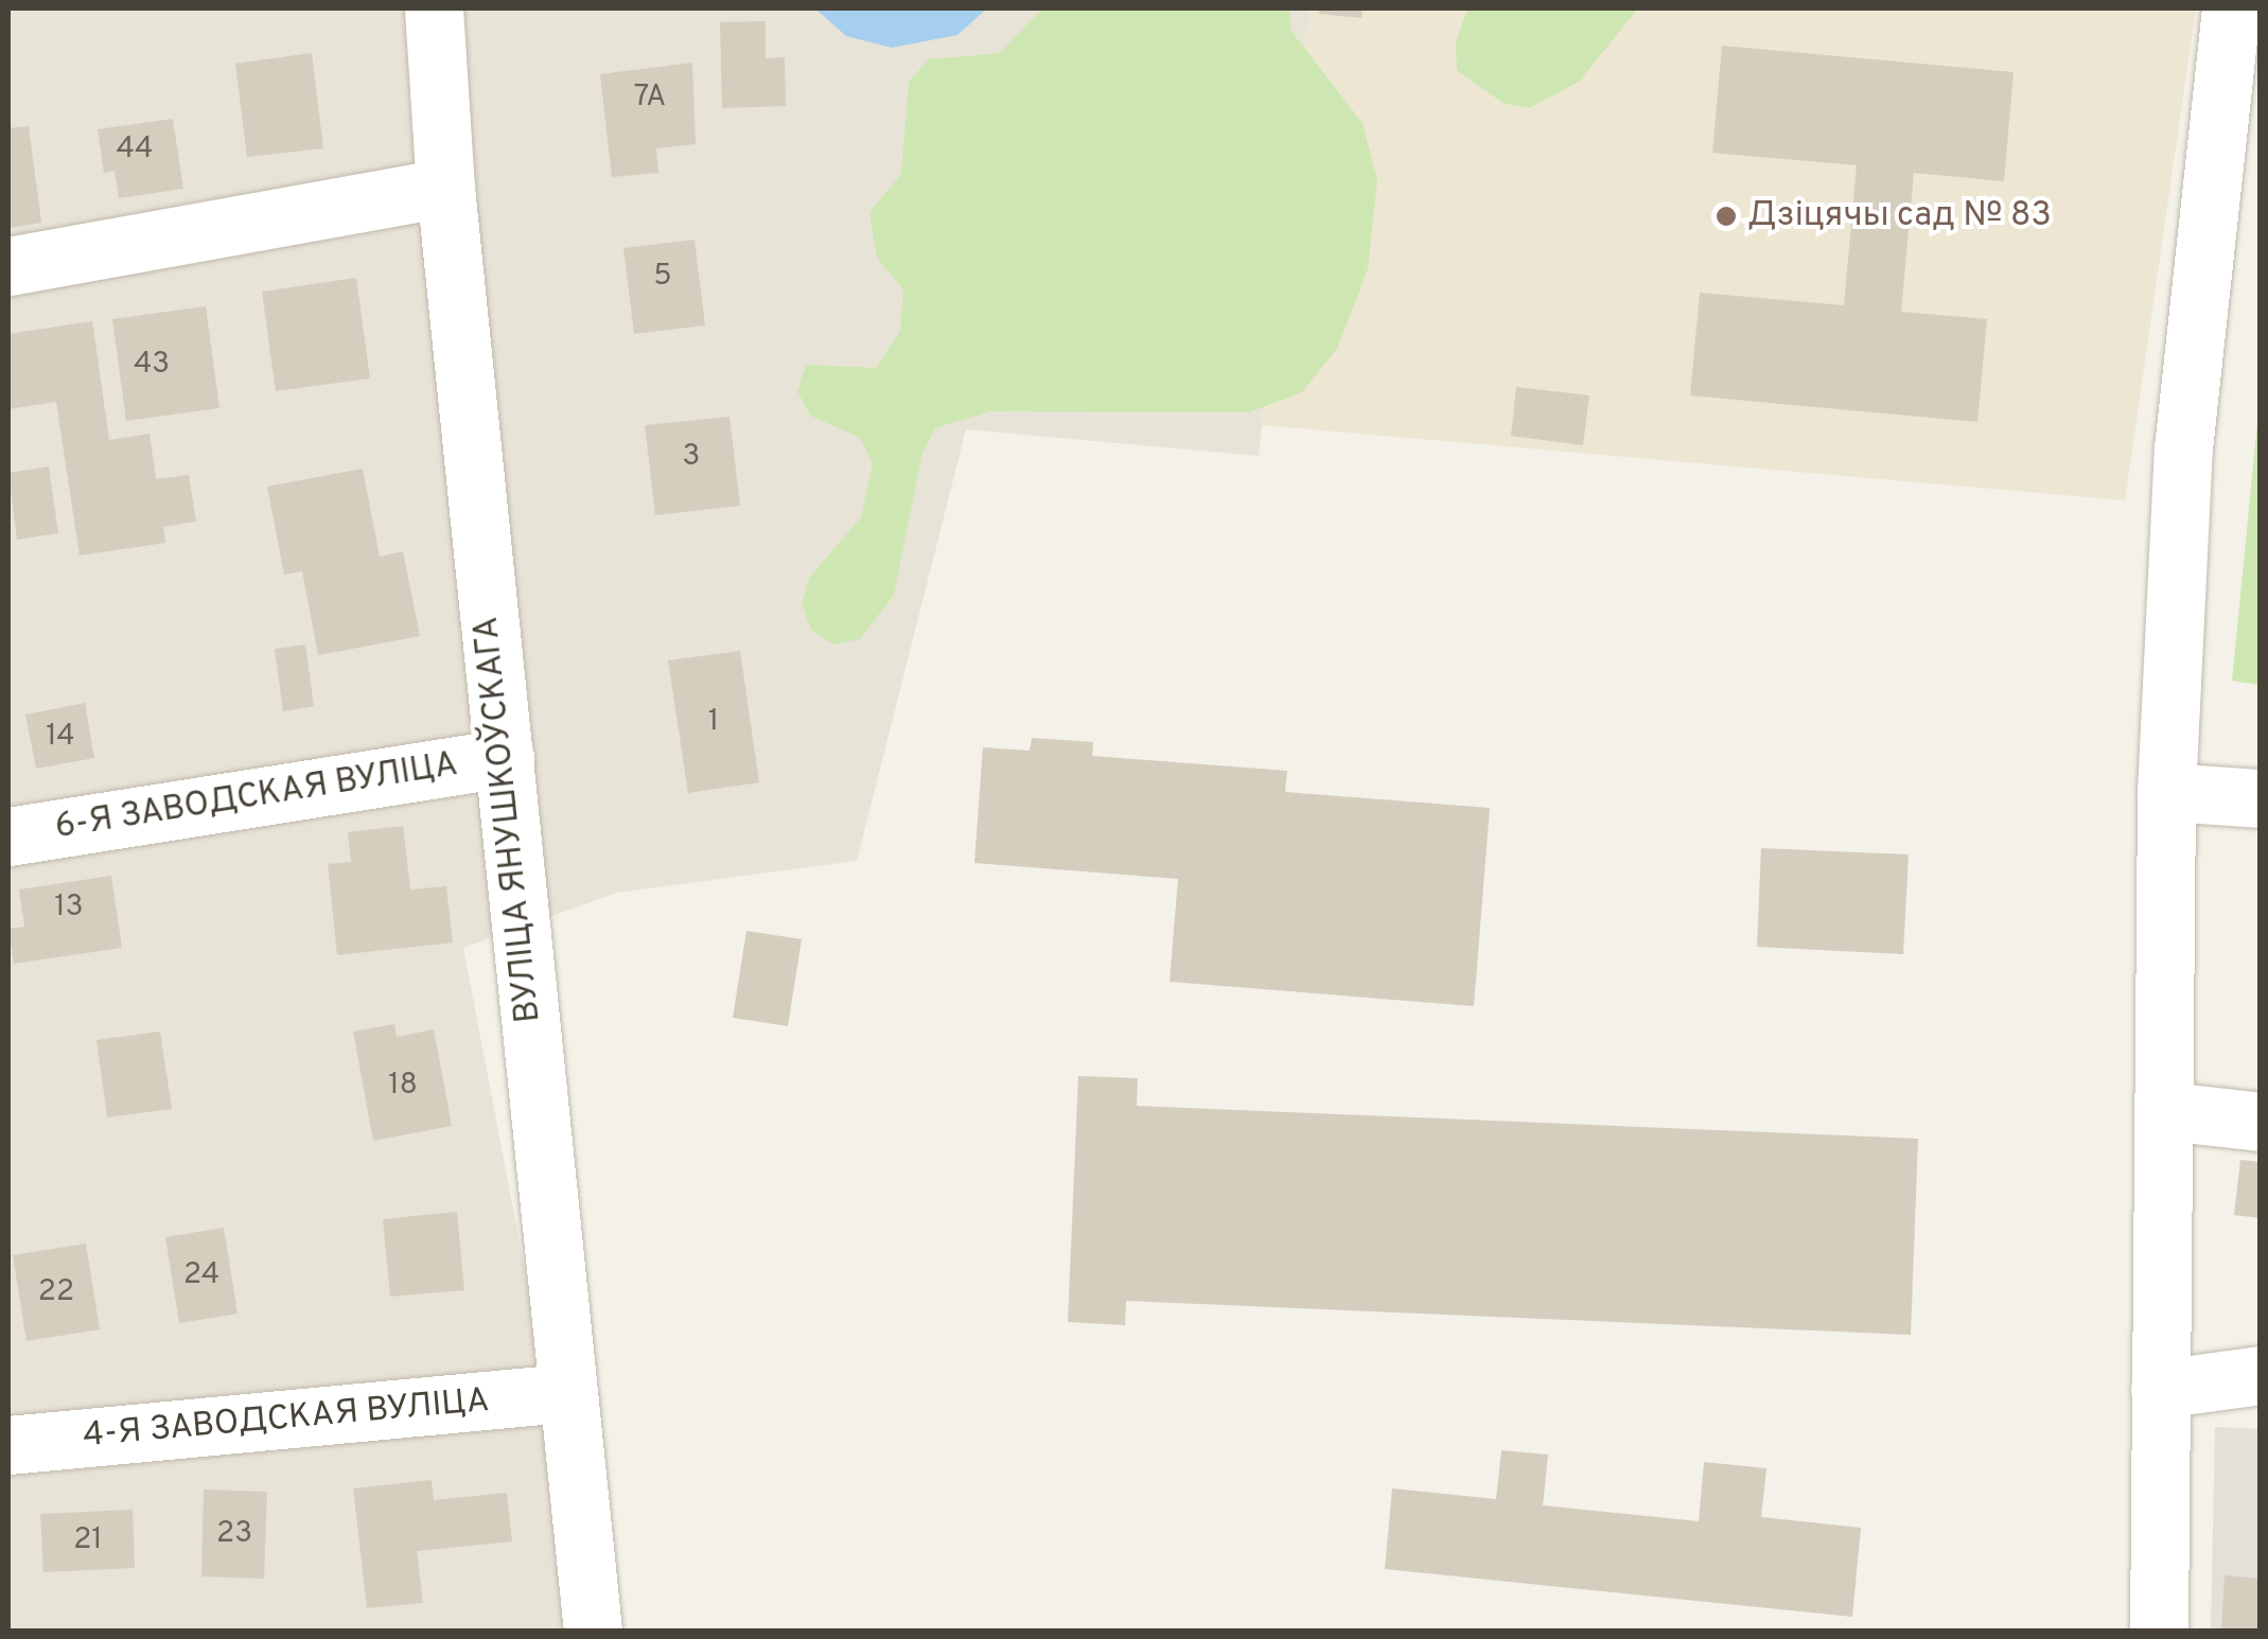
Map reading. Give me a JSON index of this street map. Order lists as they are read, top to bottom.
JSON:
{
  "streets": {
    "street": ["6-Я ЗАВОДСКАЯ ВУЛІЦА", "ВУЛІЦА ЯНУШКОЎСКАГА", "4-Я ЗАВОДСКАЯ ВУЛІЦА"]
  },
  "crossings": [
    ["6-Я ЗАВОДСКАЯ ВУЛІЦА", "ВУЛІЦА ЯНУШКОЎСКАГА"],
    ["ВУЛІЦА ЯНУШКОЎСКАГА", "4-Я ЗАВОДСКАЯ ВУЛІЦА"]
  ],
  "places": ["Дзіцячы сад № 83"],
  "house_numbers": [
    "7А",
    "44",
    "5",
    "43",
    "3",
    "1",
    "14",
    "13",
    "18",
    "24",
    "22",
    "23",
    "21"
  ]
}
